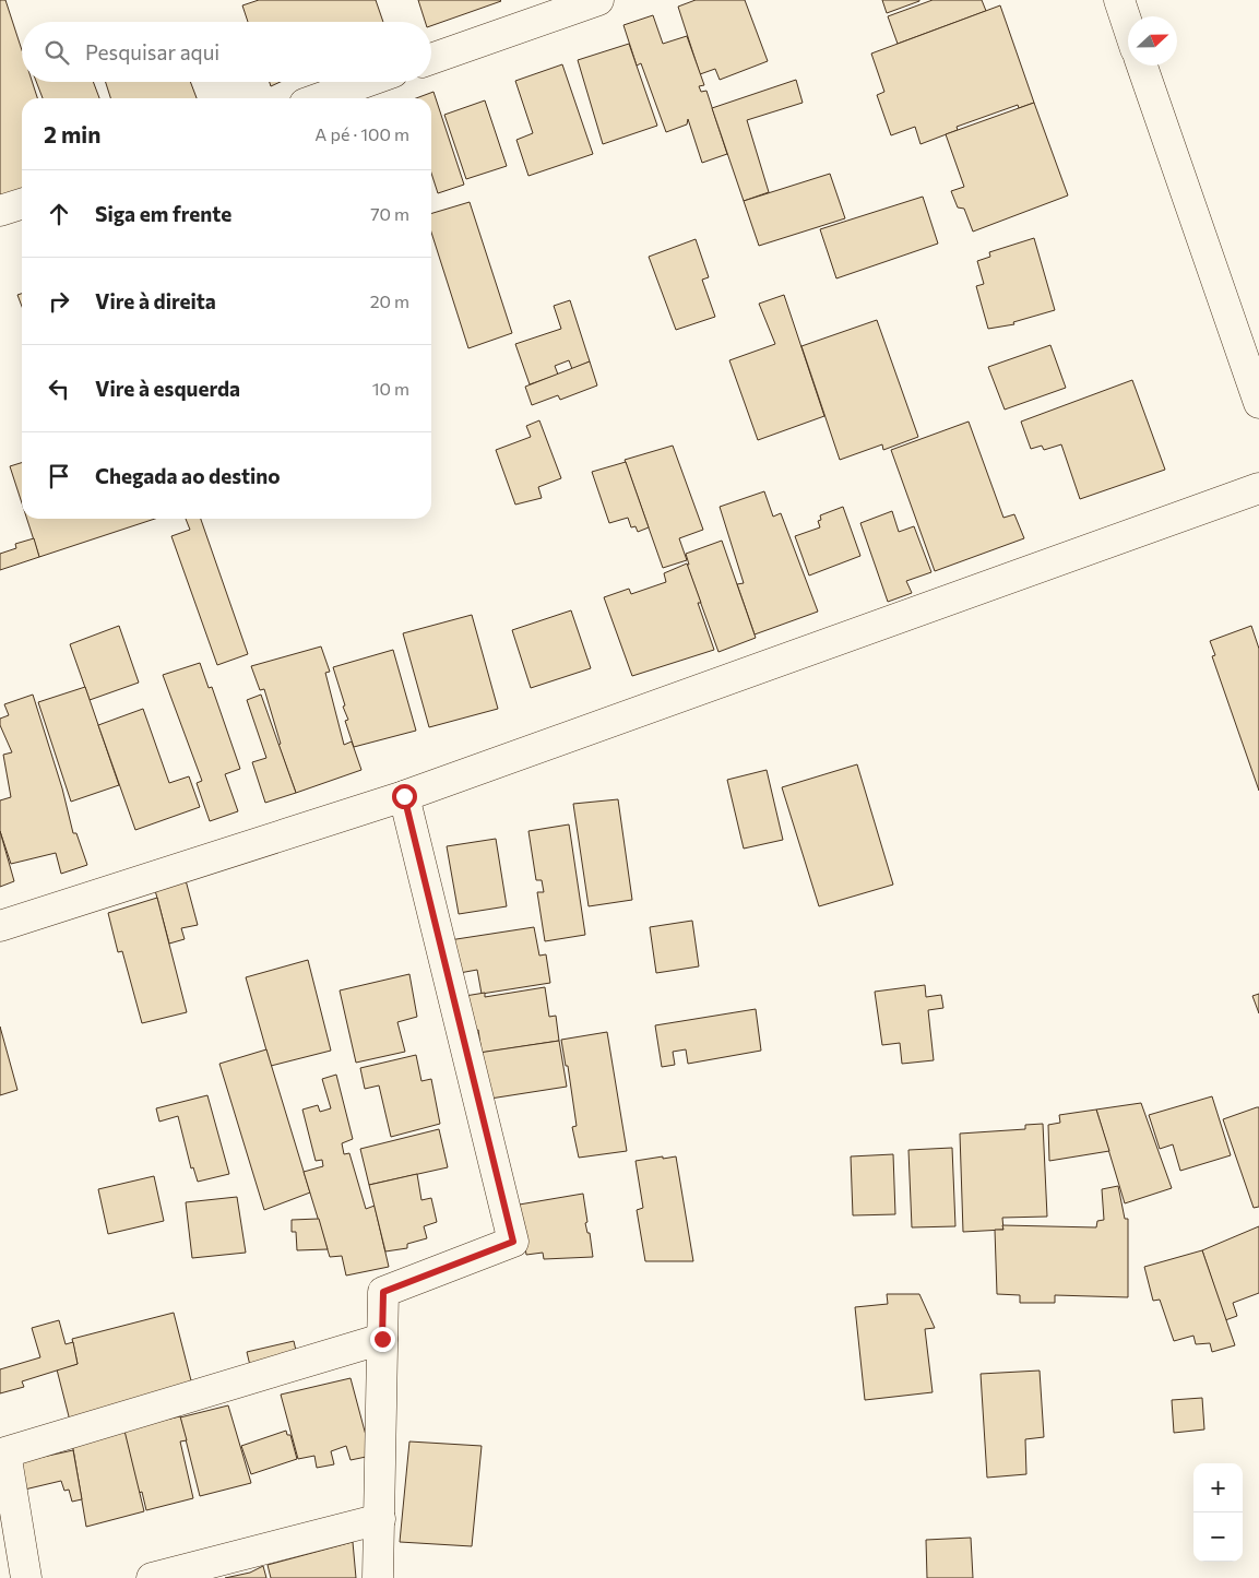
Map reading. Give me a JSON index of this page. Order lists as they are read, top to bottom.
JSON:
{
  "north": "right",
  "page": {
    "search": "Pesquisar aqui",
    "heading": ["2 min", "A pé · 100 m"],
    "list": [
      ["Siga em frente", "70 m"],
      ["Vire à direita", "20 m"],
      ["Vire à esquerda", "10 m"],
      "Chegada ao destino"
    ],
    "map_buttons": ["+", "−"]
  }
}
